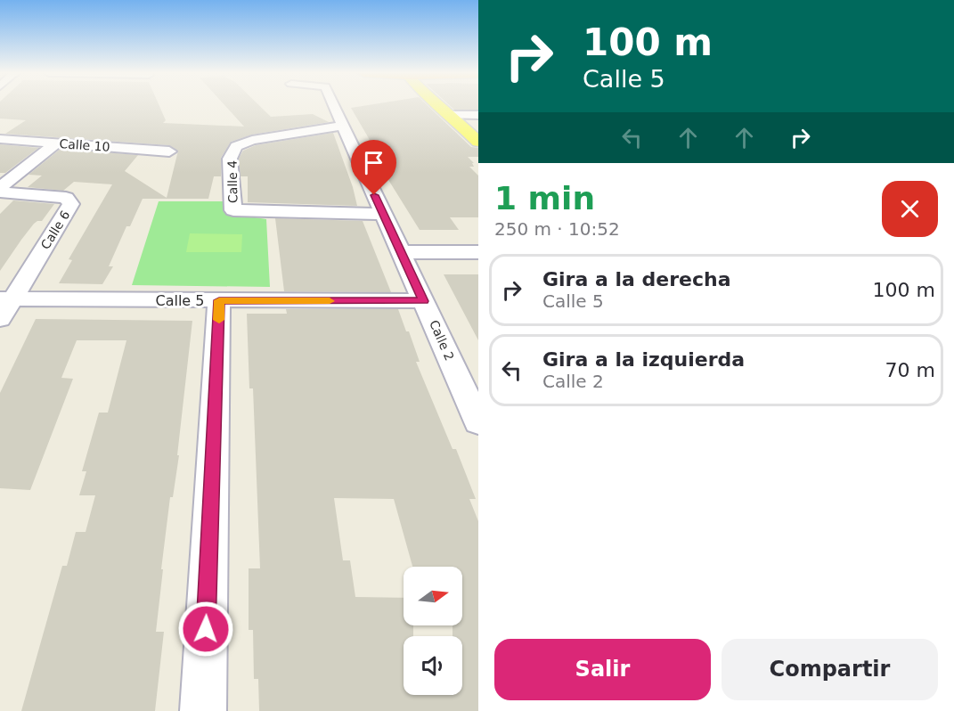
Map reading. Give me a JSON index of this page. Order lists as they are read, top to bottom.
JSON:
{
  "streets": {
    "street": [
      "Calle 10",
      "Calle 4",
      "Calle 6",
      "Calle 5",
      "Calle 2"
    ]
  },
  "crossings": [
    ["Calle 4", "Calle 2"],
    ["Calle 6", "Calle 5"],
    ["Calle 5", "Calle 2"]
  ],
  "north": "right",
  "page": {
    "turn": ["100 m", "Calle 5"],
    "heading": ["1 min", "250 m · 10:52"],
    "list": [
      {
        "name": "Gira a la derecha",
        "note": "Calle 5",
        "value": "100 m"
      },
      {
        "name": "Gira a la izquierda",
        "note": "Calle 2",
        "value": "70 m"
      }
    ],
    "buttons": ["Salir", "Compartir"]
  }
}
